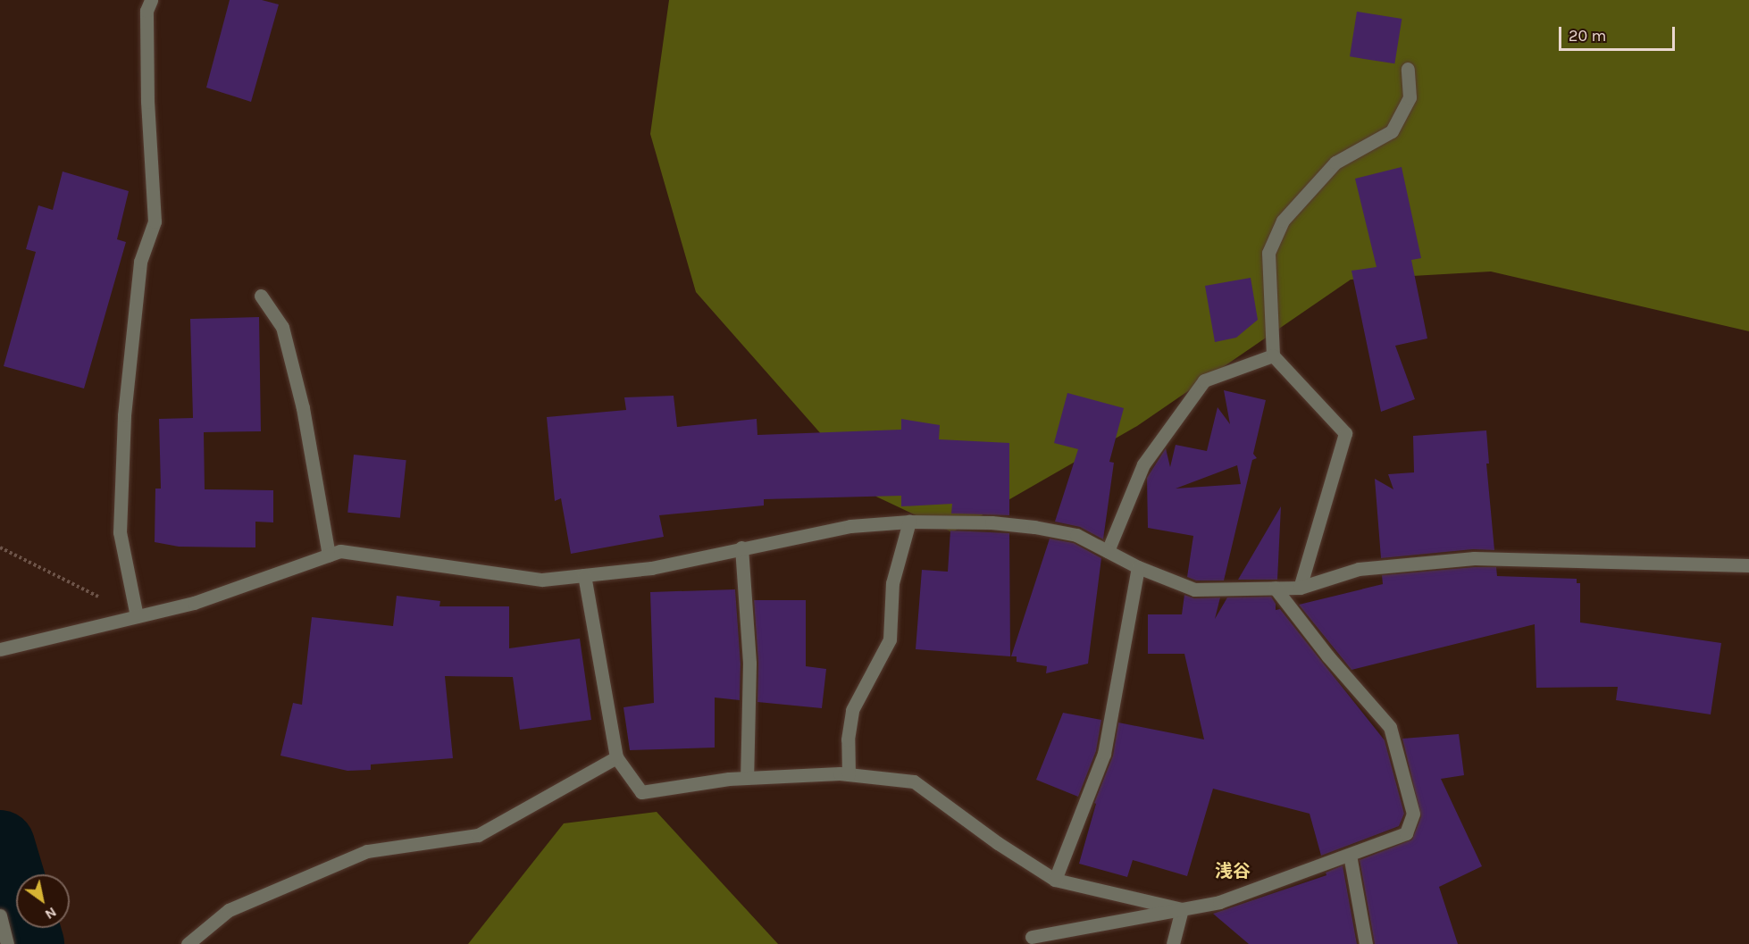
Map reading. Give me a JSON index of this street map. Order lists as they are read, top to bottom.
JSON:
{
  "districts": ["浅谷"],
  "scale_bar": "20 m",
  "north": "bottom right"
}
